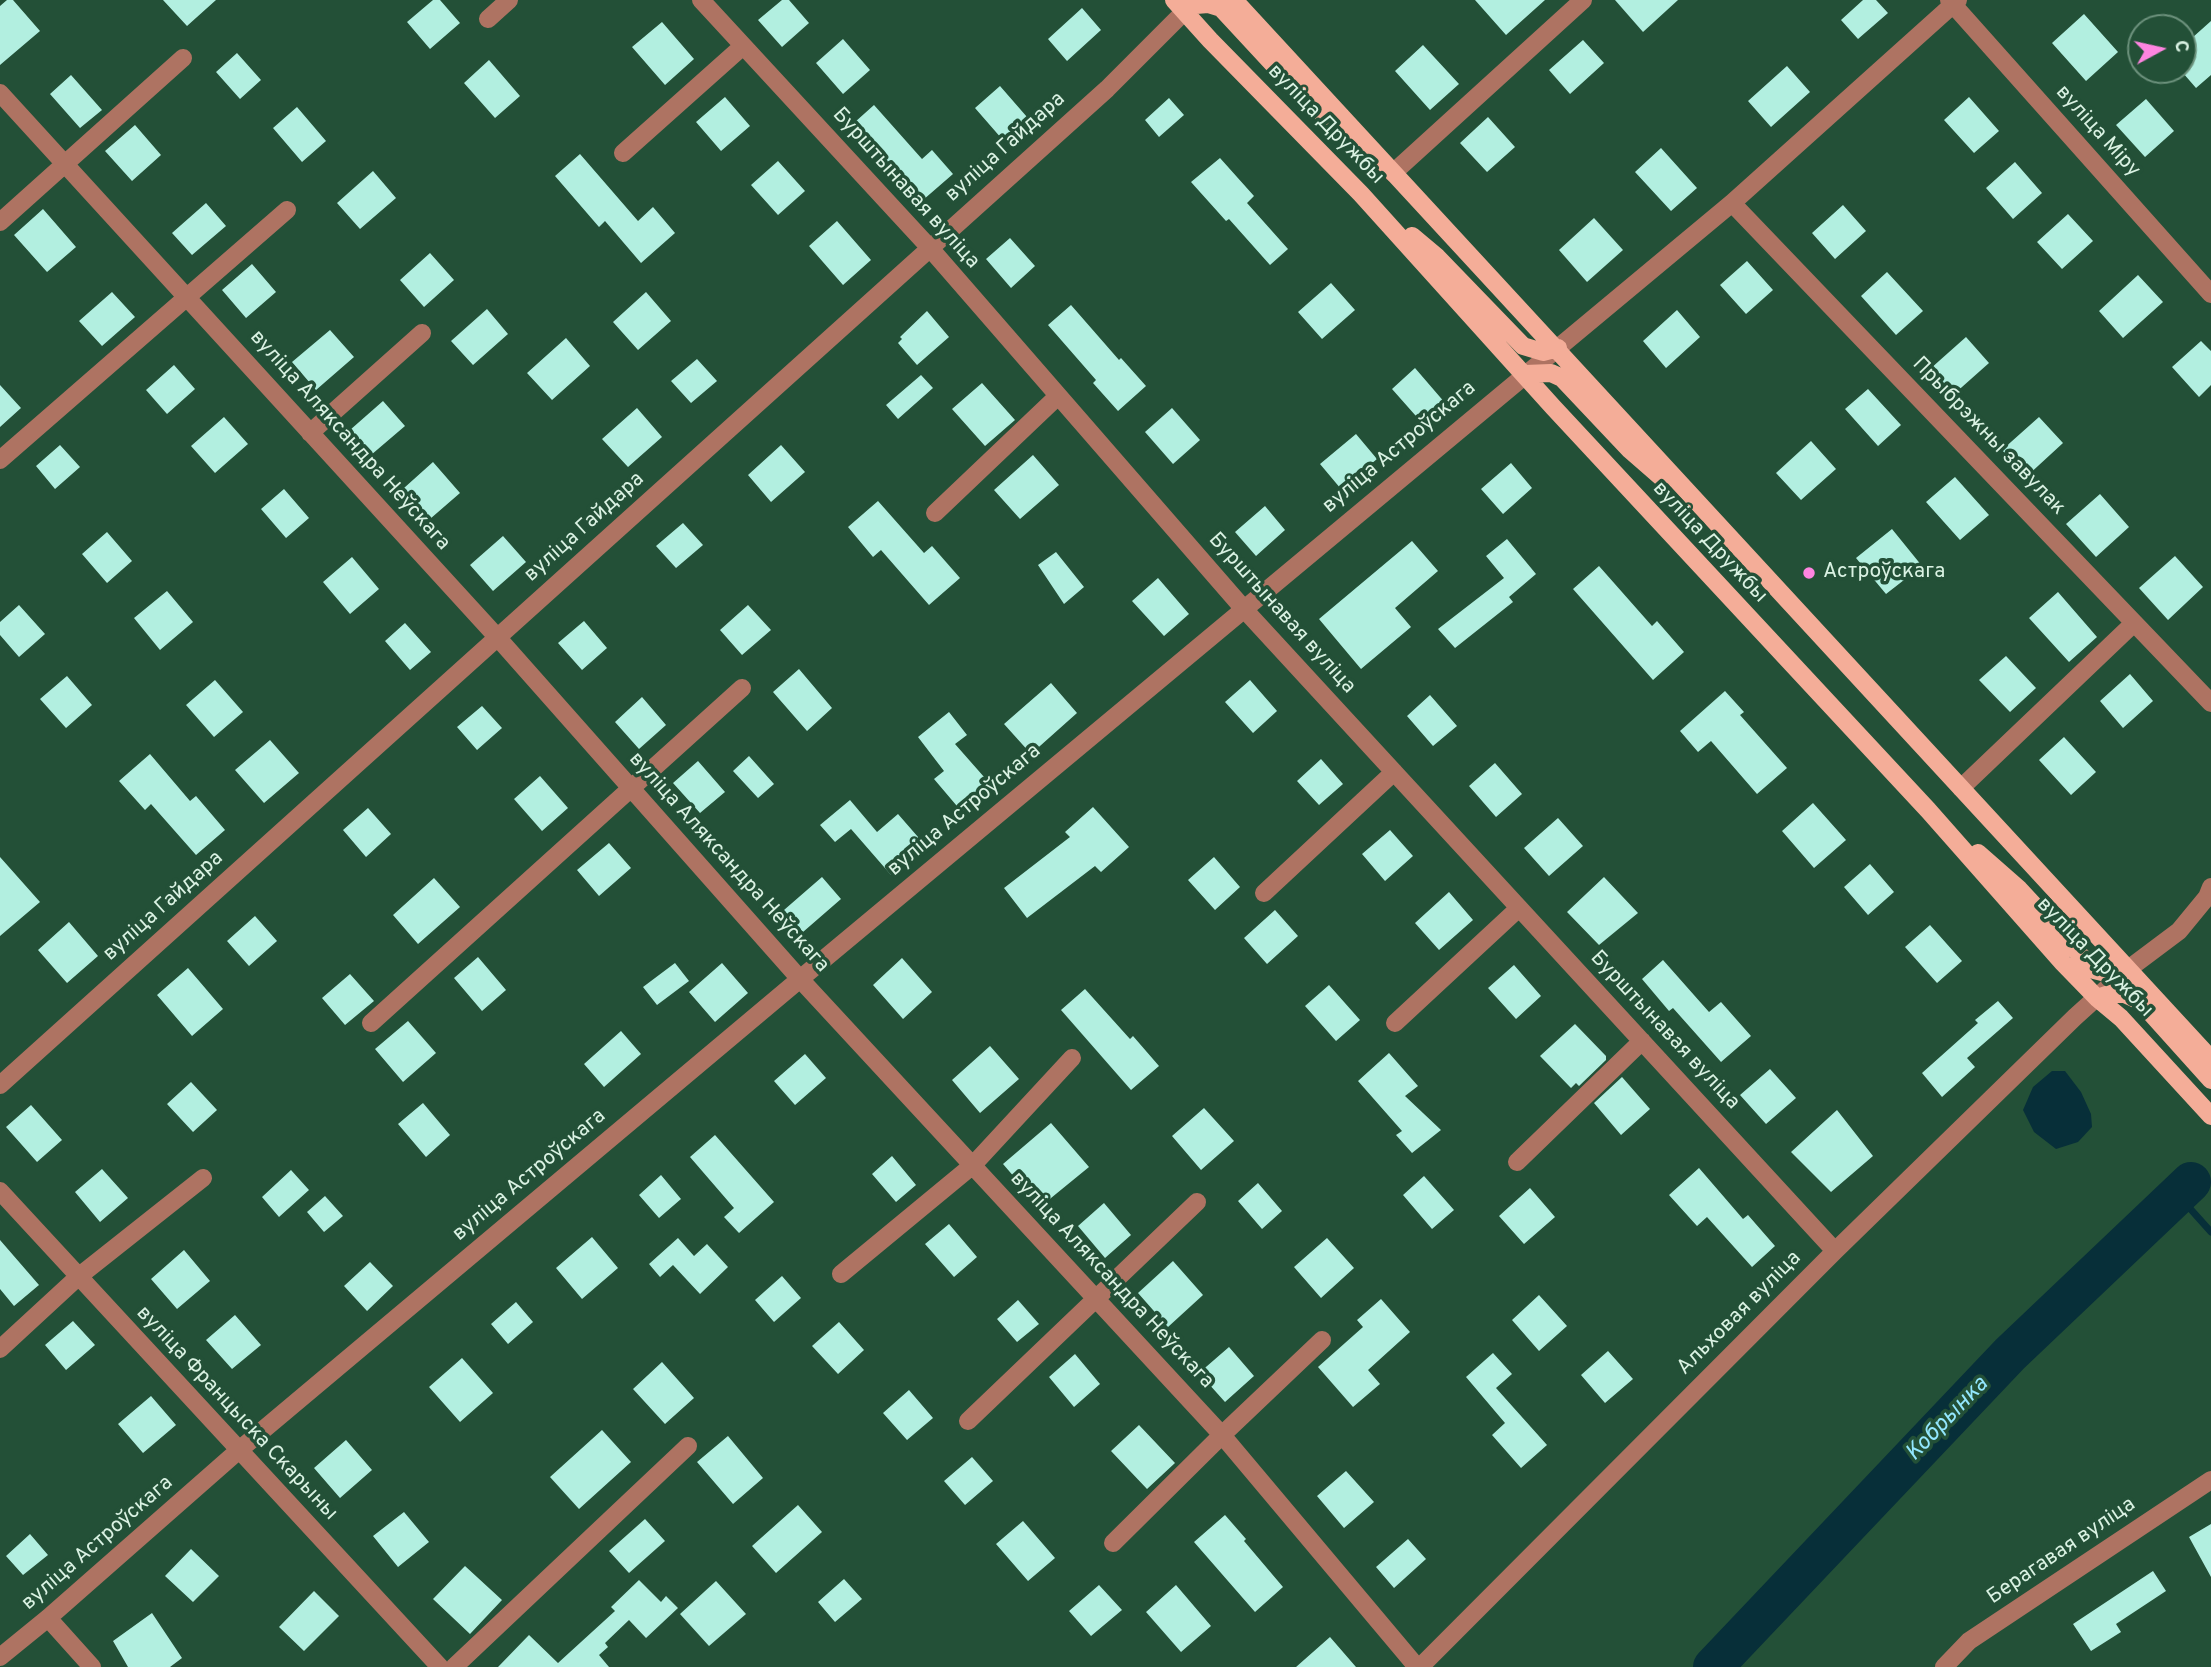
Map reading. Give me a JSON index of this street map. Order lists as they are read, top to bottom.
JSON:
{
  "streets": {
    "main road": ["вуліца Дружбы"],
    "street": [
      "вуліца Міру",
      "вуліца Гайдара",
      "Бурштынавая вуліца",
      "Прыбрэжны завулак",
      "вуліца Аляксандра Неўскага",
      "вуліца Астроўскага",
      "Альховая вуліца",
      "вуліца Францыска Скарыны",
      "Берагавая вуліца"
    ]
  },
  "crossings": [
    ["вуліца Дружбы", "вуліца Гайдара"],
    ["вуліца Дружбы", "вуліца Астроўскага"],
    ["вуліца Дружбы", "Альховая вуліца"],
    ["вуліца Міру", "вуліца Астроўскага"],
    ["вуліца Гайдара", "Бурштынавая вуліца"],
    ["вуліца Гайдара", "вуліца Аляксандра Неўскага"],
    ["Бурштынавая вуліца", "вуліца Астроўскага"],
    ["Бурштынавая вуліца", "Альховая вуліца"],
    ["Прыбрэжны завулак", "вуліца Астроўскага"],
    ["вуліца Аляксандра Неўскага", "вуліца Астроўскага"],
    ["вуліца Аляксандра Неўскага", "Альховая вуліца"],
    ["вуліца Астроўскага", "вуліца Францыска Скарыны"]
  ],
  "water": ["Кобрынка"],
  "places": ["Астроўскага"],
  "north": "right"
}
